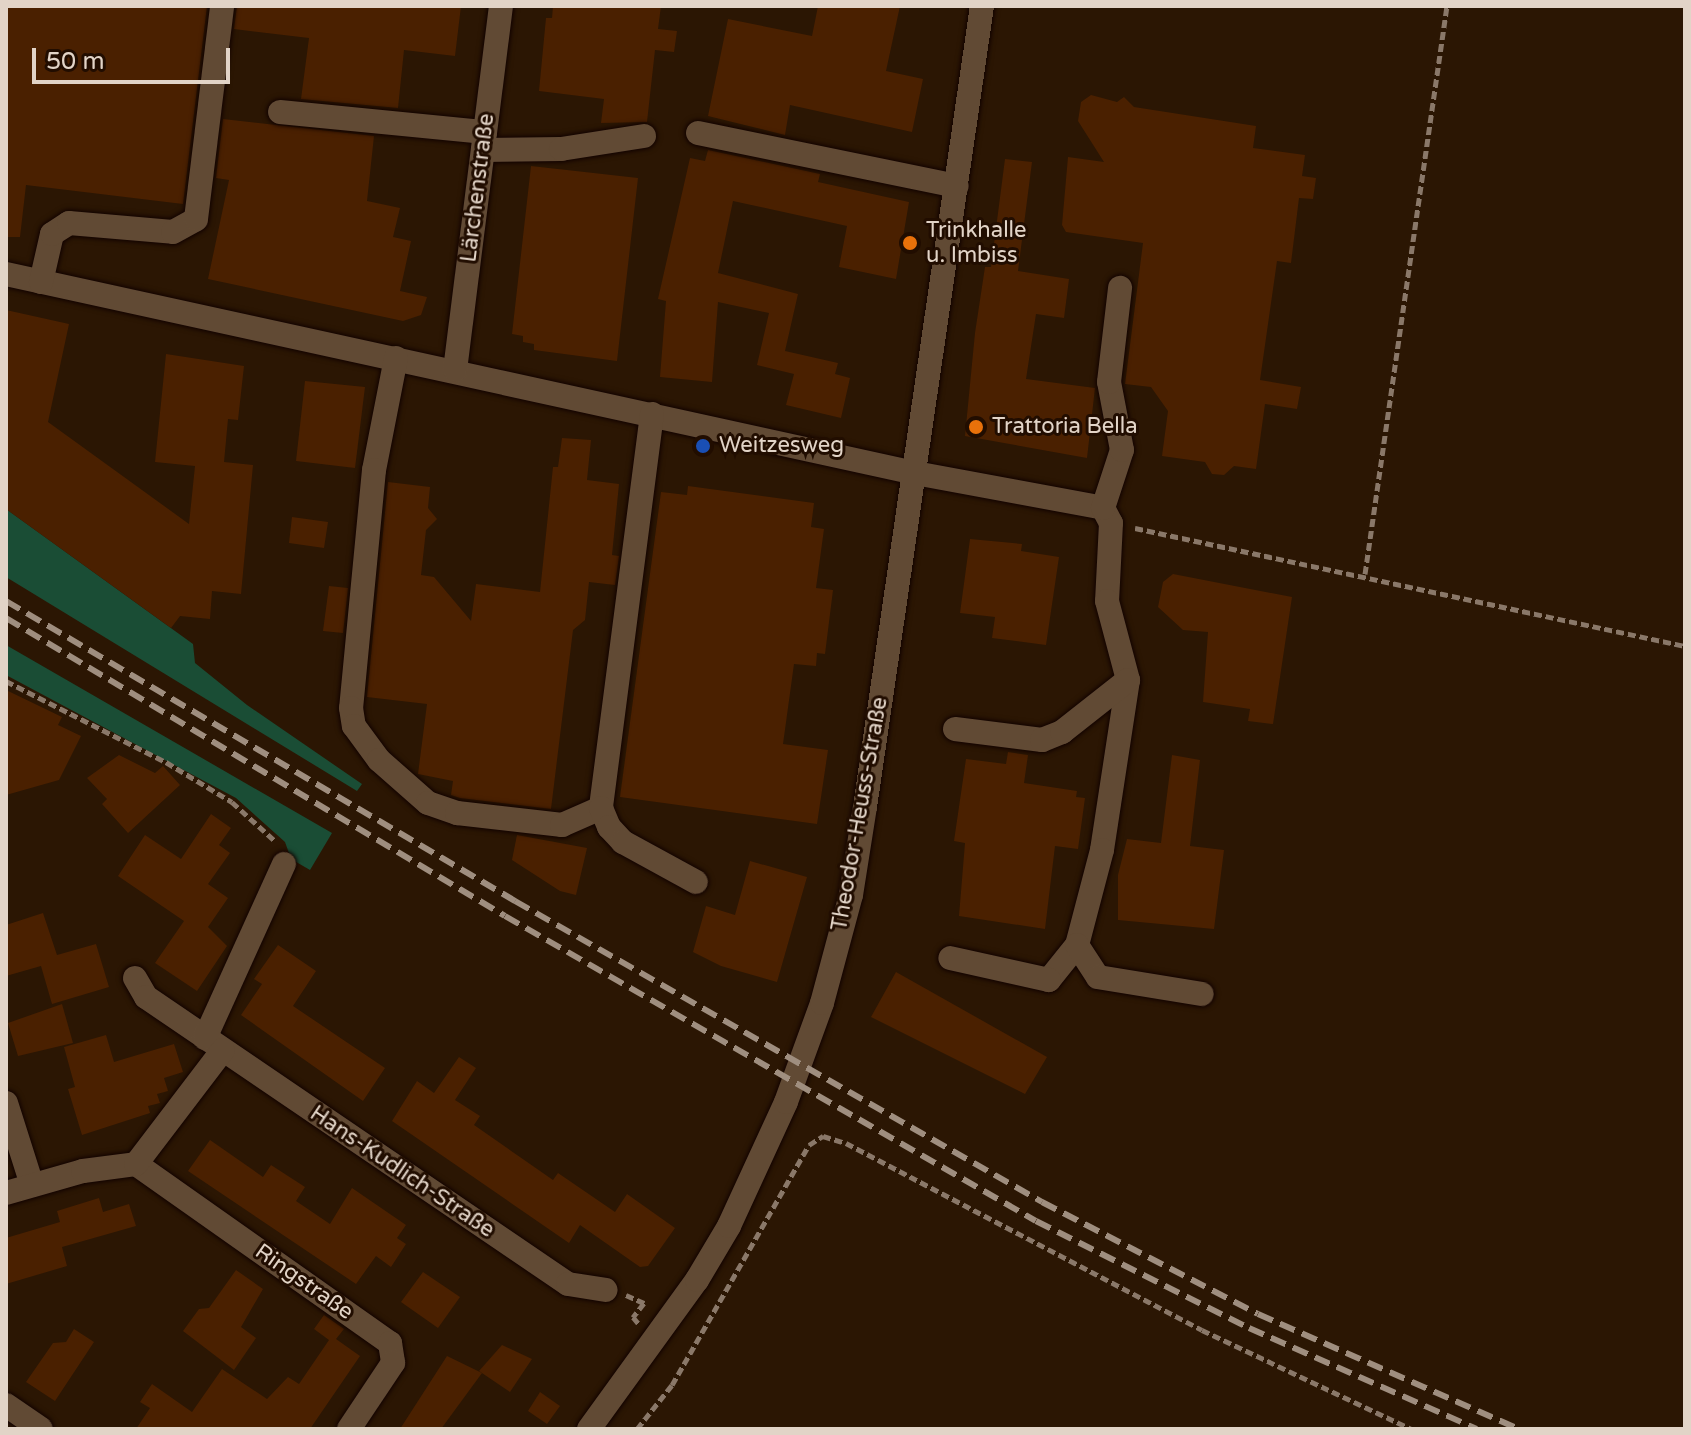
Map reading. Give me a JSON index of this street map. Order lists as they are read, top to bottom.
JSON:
{
  "streets": {
    "street": [
      "Lärchenstraße",
      "Theodor-Heuss-Straße",
      "Hans-Kudlich-Straße",
      "Ringstraße"
    ]
  },
  "places": ["Trinkhalle u. Imbiss", "Trattoria Bella", "Weitzesweg"],
  "scale_bar": "50 m"
}
